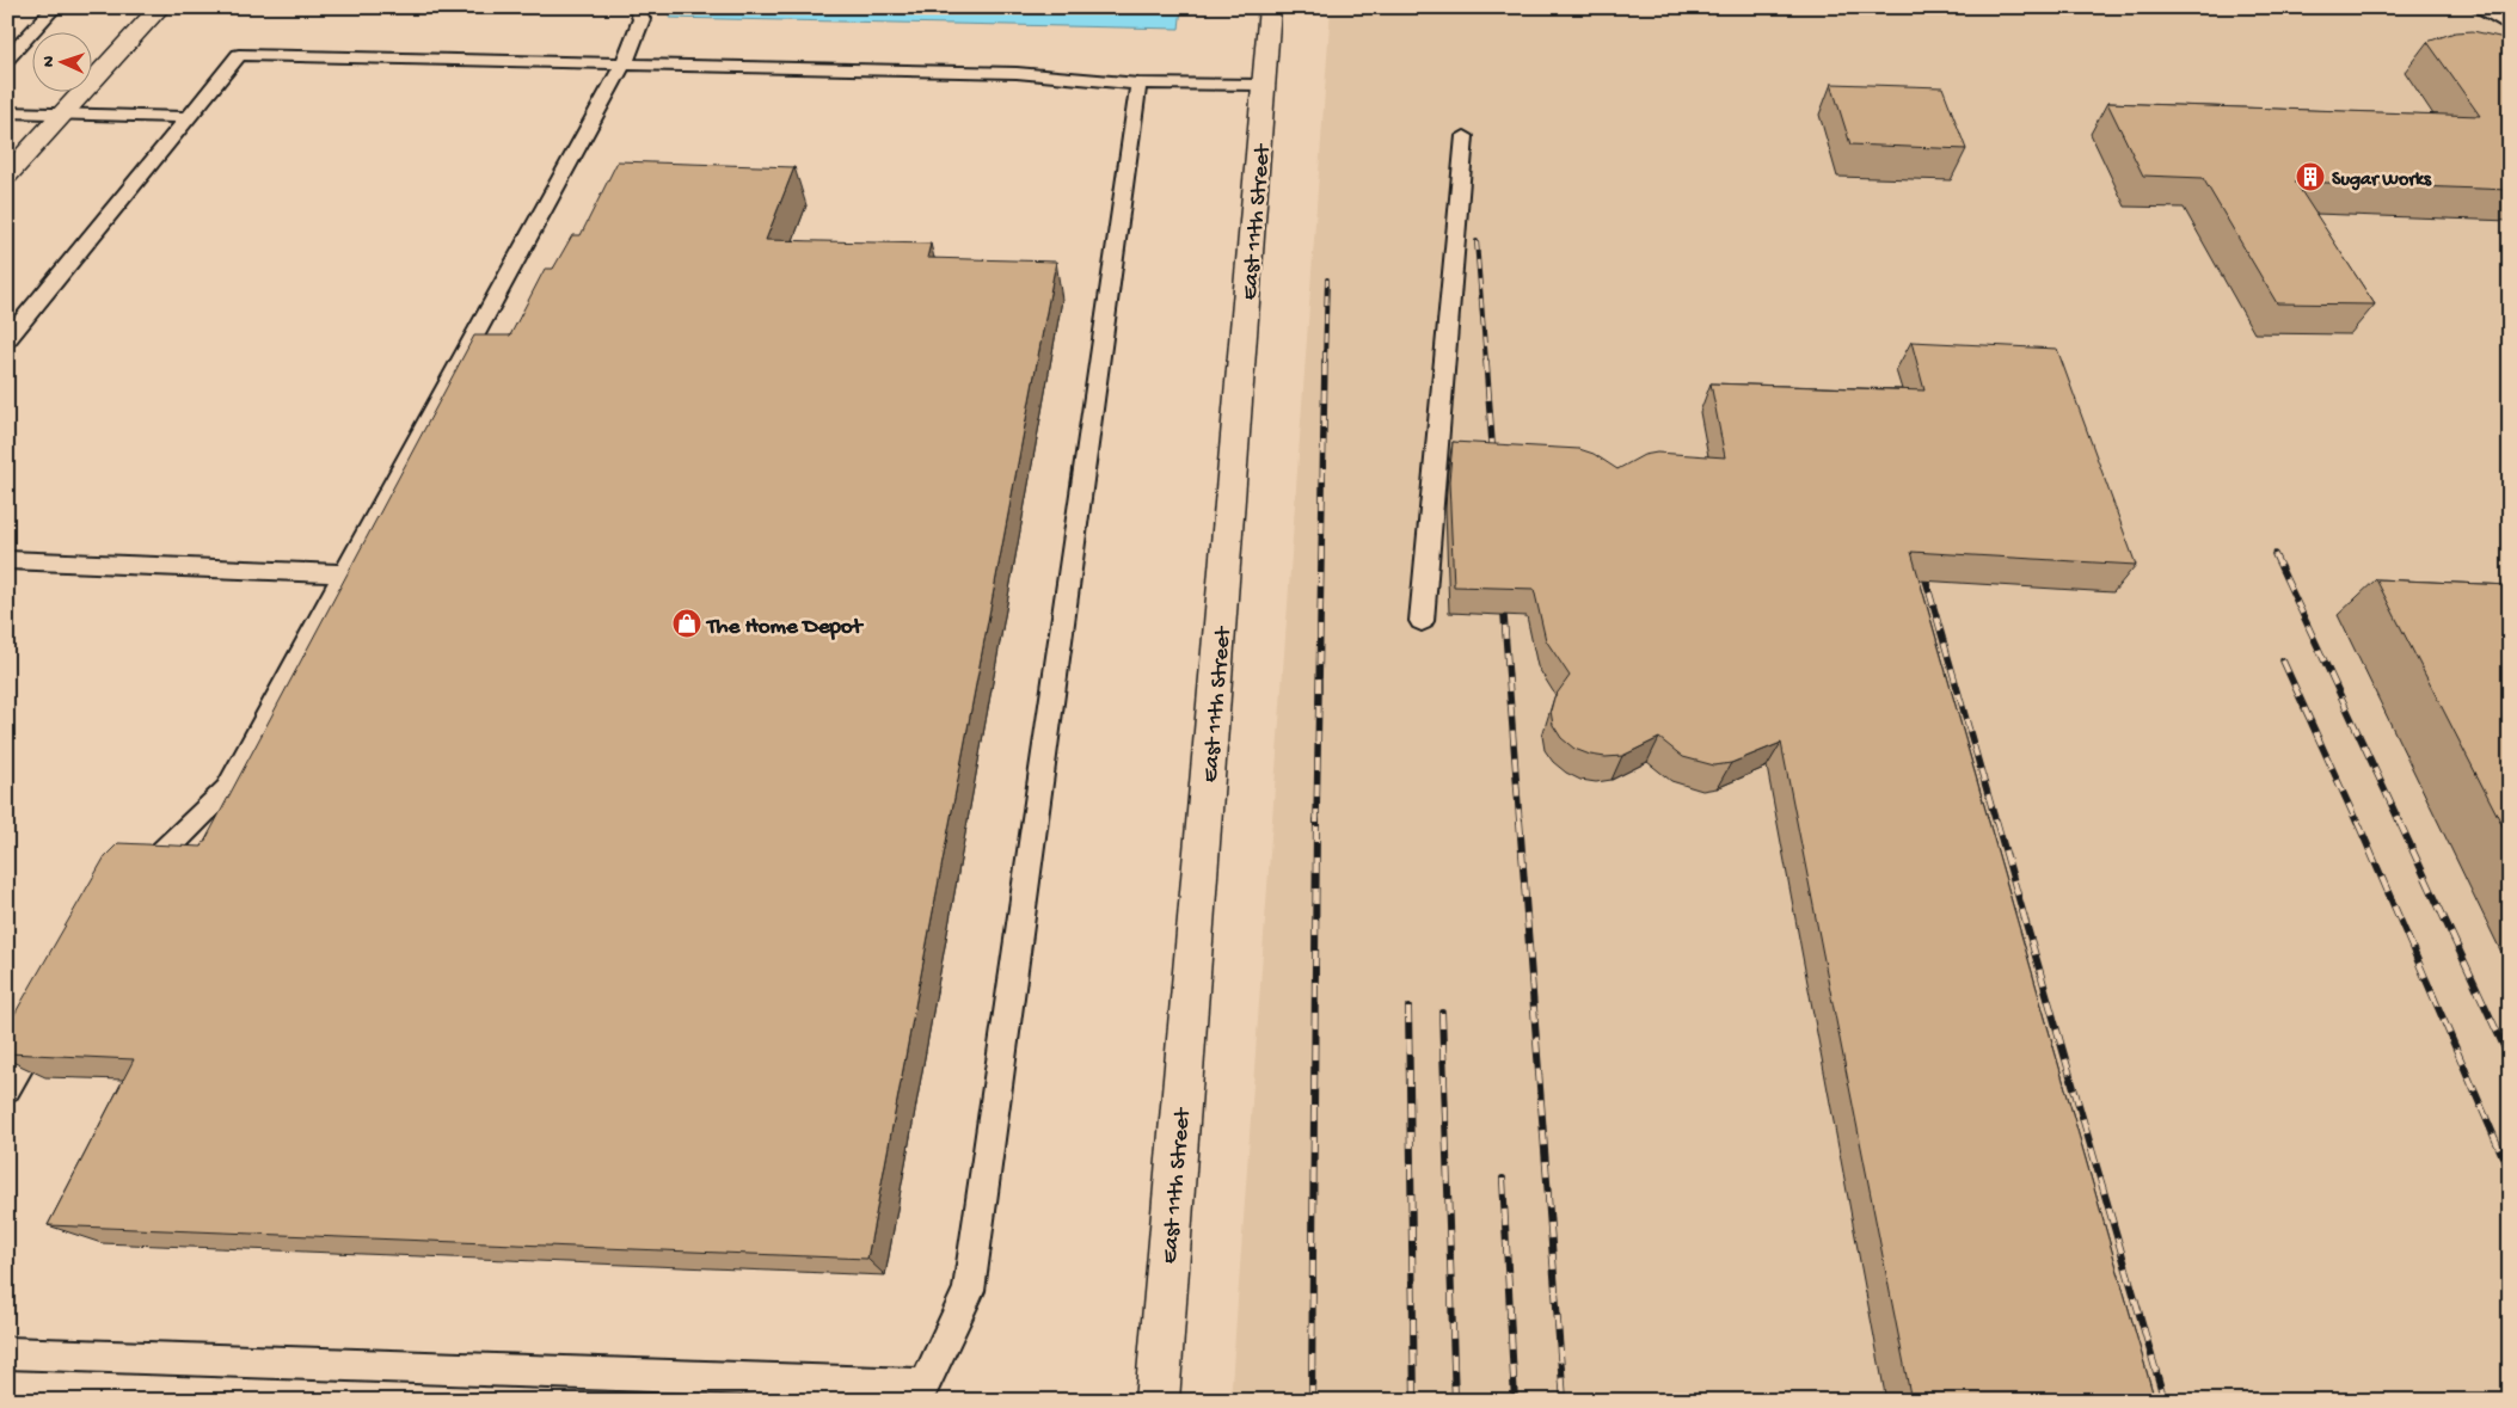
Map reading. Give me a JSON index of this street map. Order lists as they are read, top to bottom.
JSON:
{
  "streets": {
    "street": ["East 11th Street"]
  },
  "places": {
    "building": ["Sugar Works"],
    "shop": ["The Home Depot"]
  },
  "north": "left"
}
